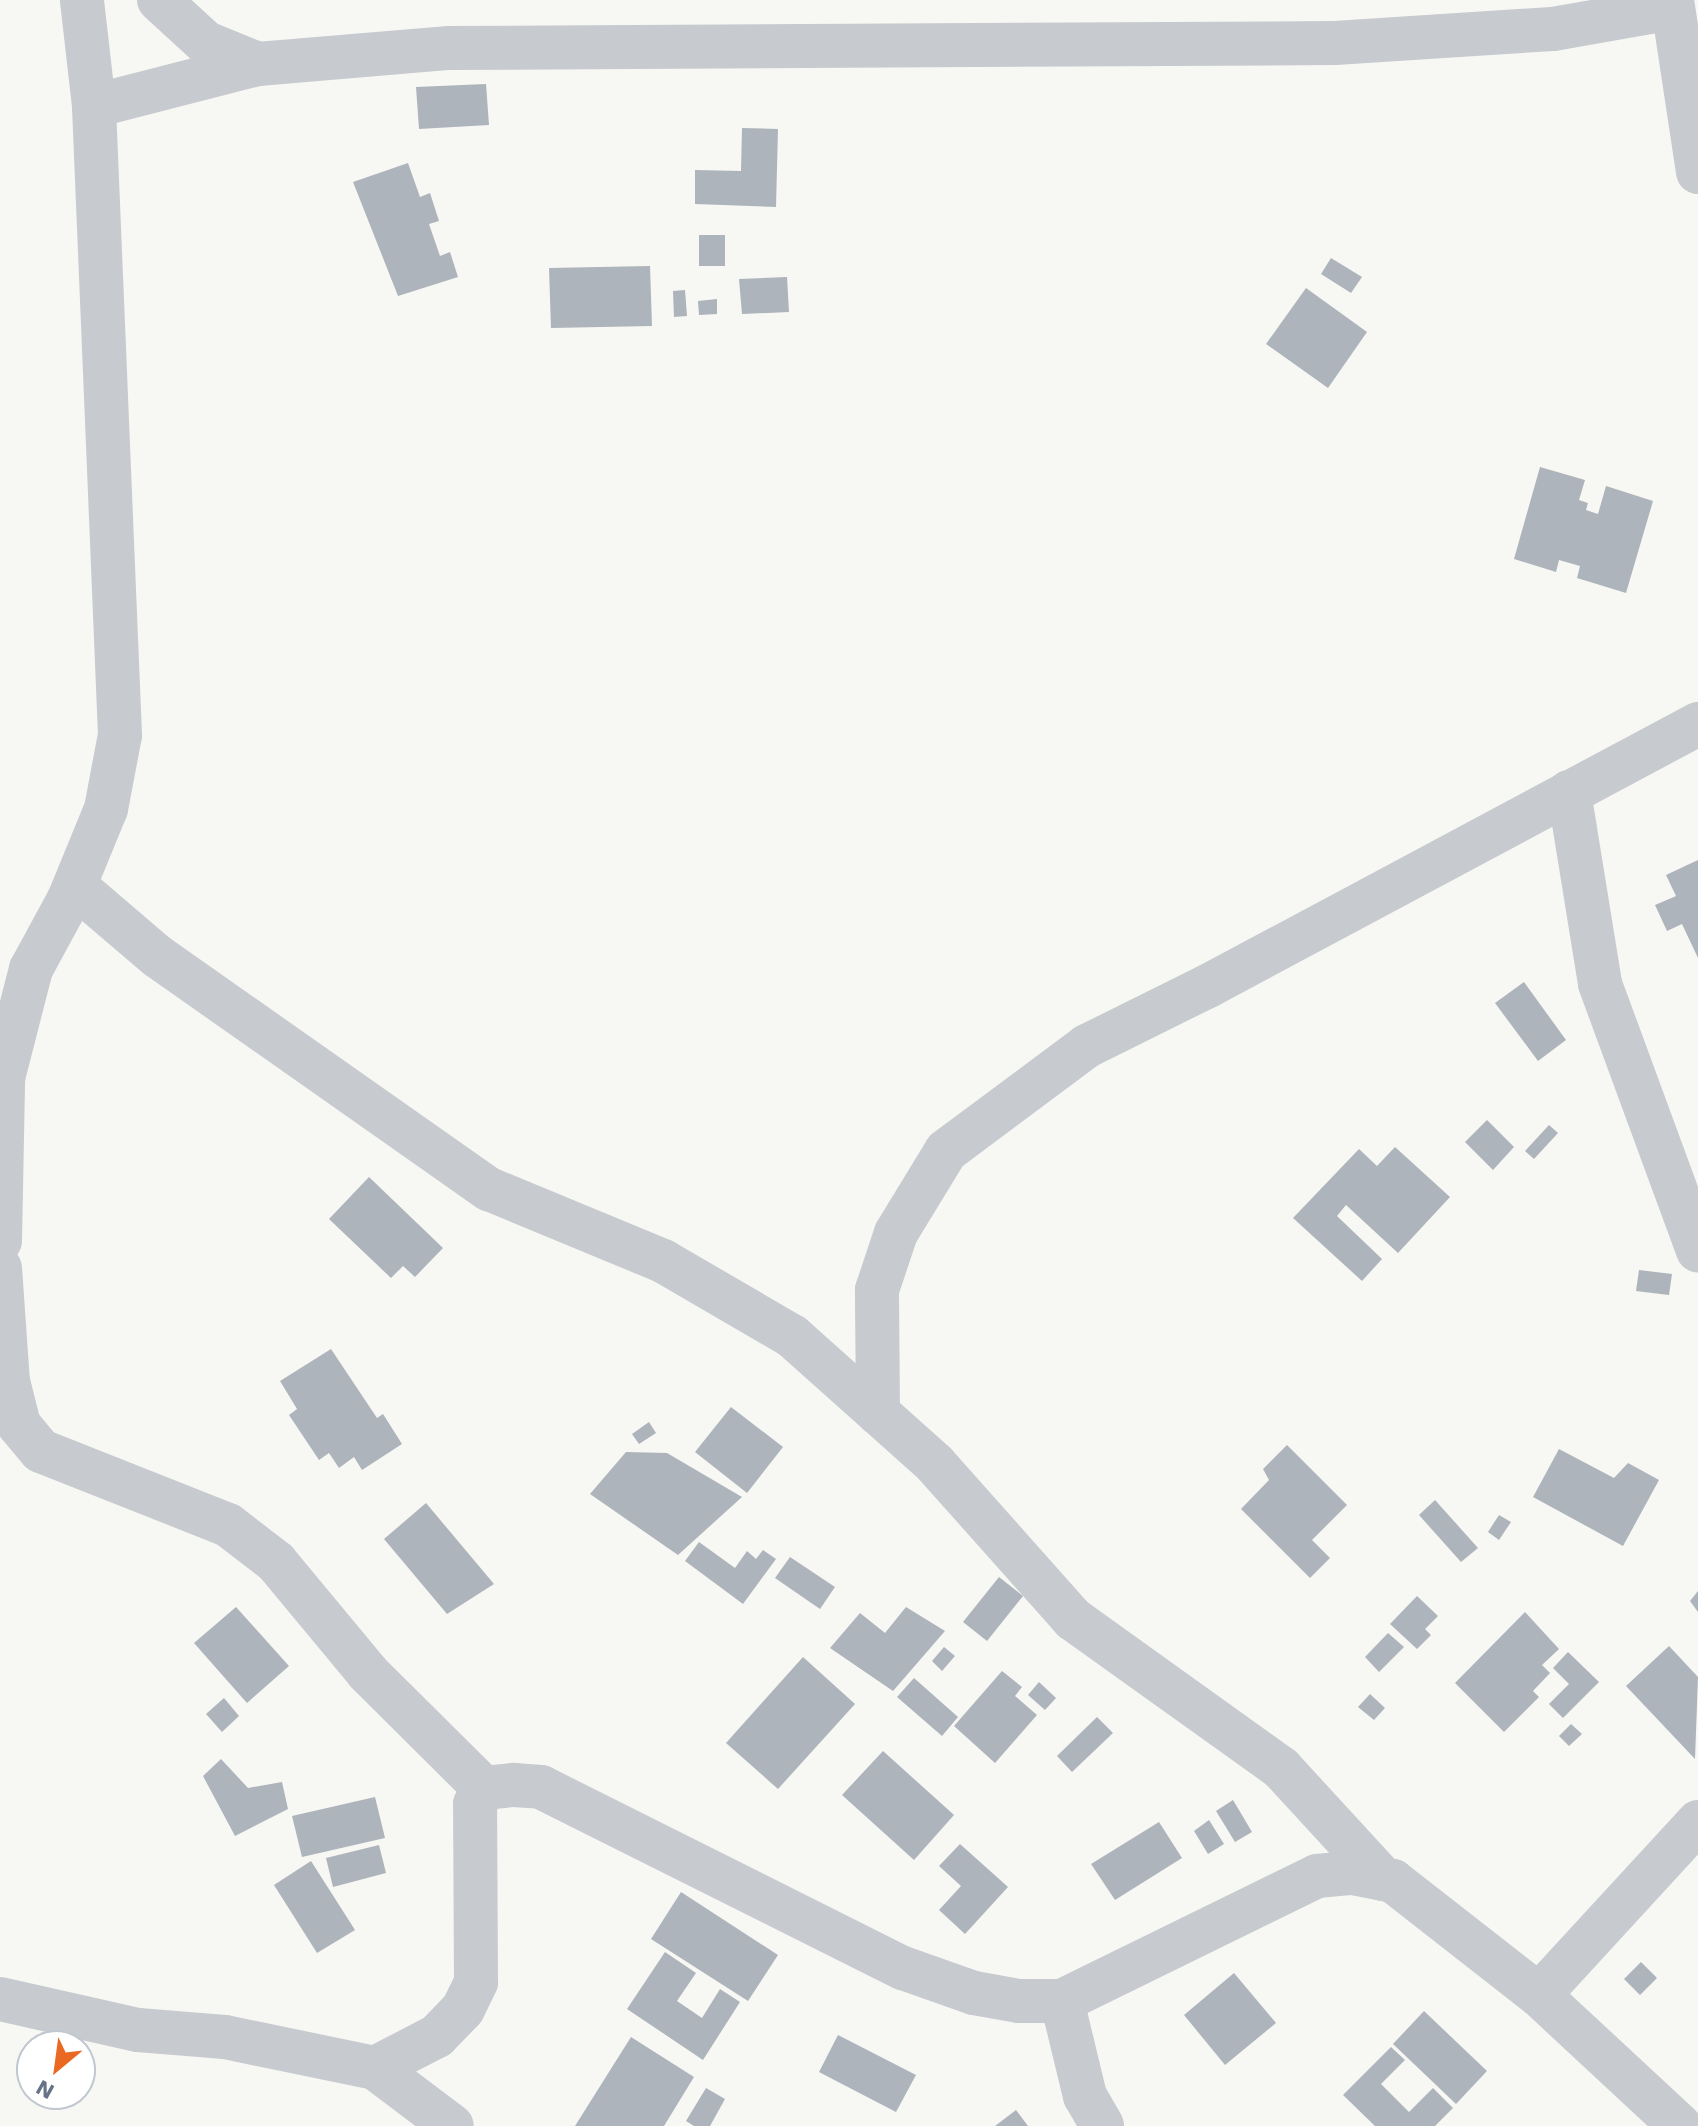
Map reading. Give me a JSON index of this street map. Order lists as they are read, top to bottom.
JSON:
{
  "north": "bottom left"
}
